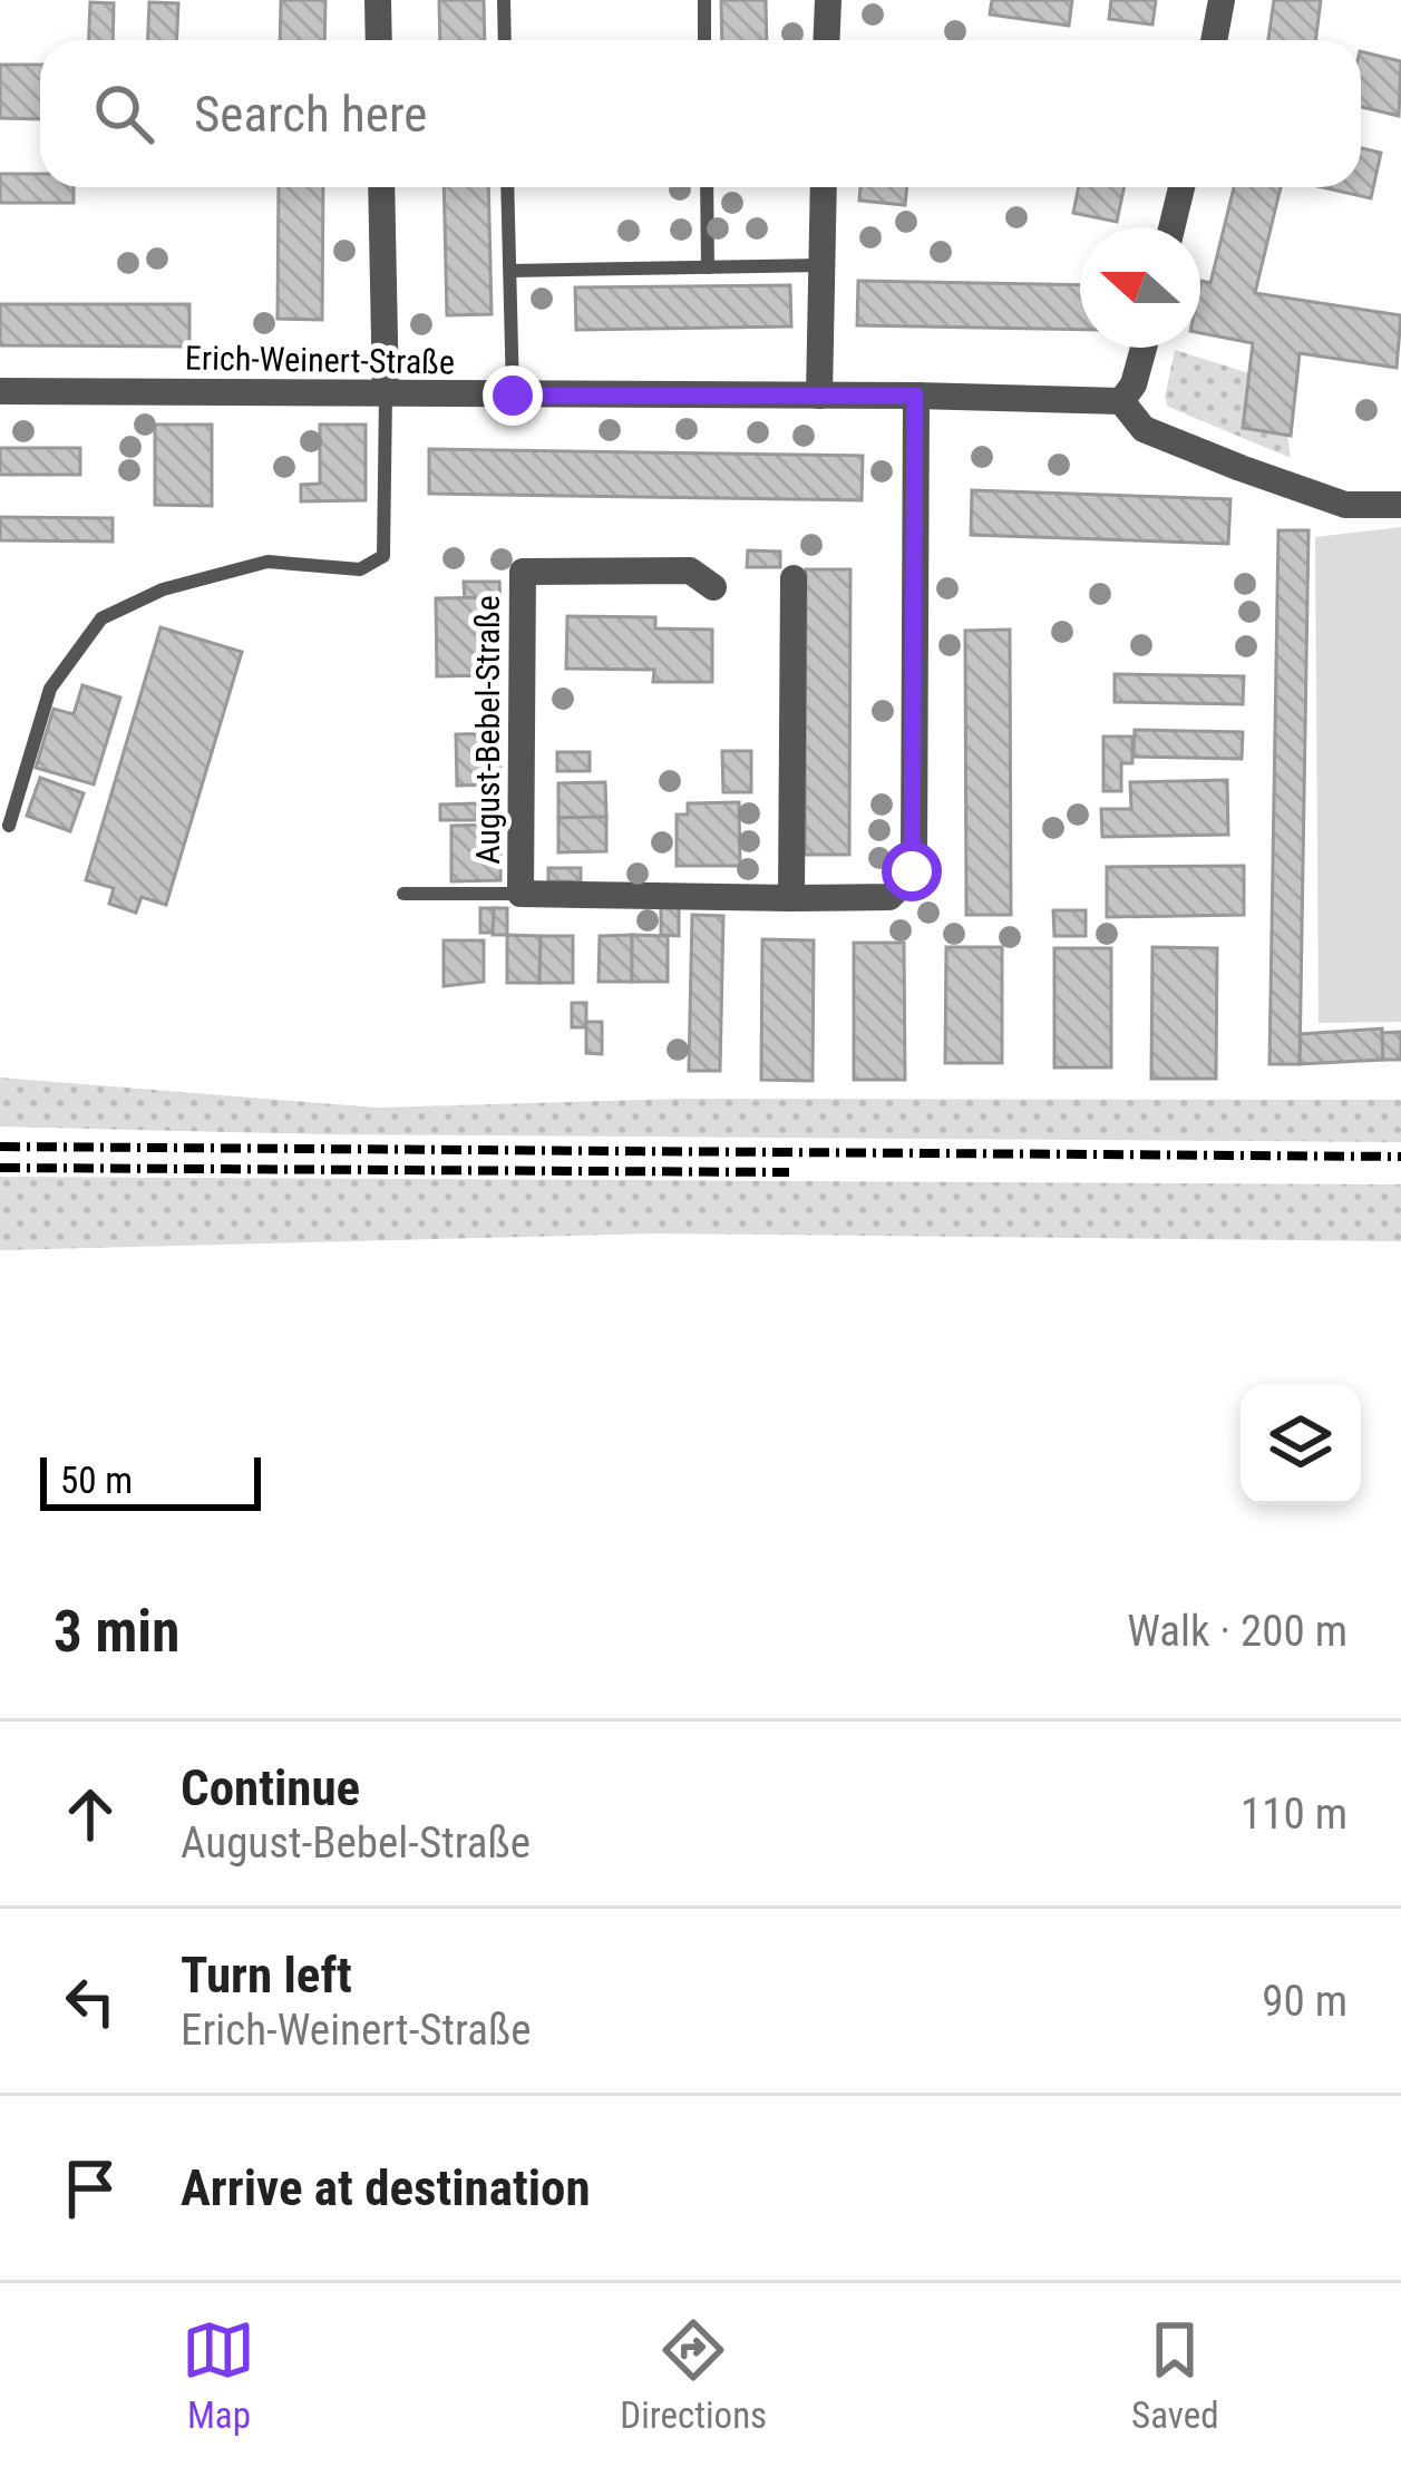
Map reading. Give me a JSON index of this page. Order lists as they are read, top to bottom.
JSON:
{
  "streets": {
    "street": ["Erich-Weinert-Straße", "August-Bebel-Straße"]
  },
  "crossings": [
    ["Erich-Weinert-Straße", "August-Bebel-Straße"]
  ],
  "scale_bar": "50 m",
  "north": "left",
  "page": {
    "search": "Search here",
    "scale": "50 m",
    "heading": ["3 min", "Walk · 200 m"],
    "list": [
      ["Continue", "August-Bebel-Straße", "110 m"],
      ["Turn left", "Erich-Weinert-Straße", "90 m"],
      "Arrive at destination"
    ],
    "nav": ["Map", "Directions", "Saved"]
  }
}
